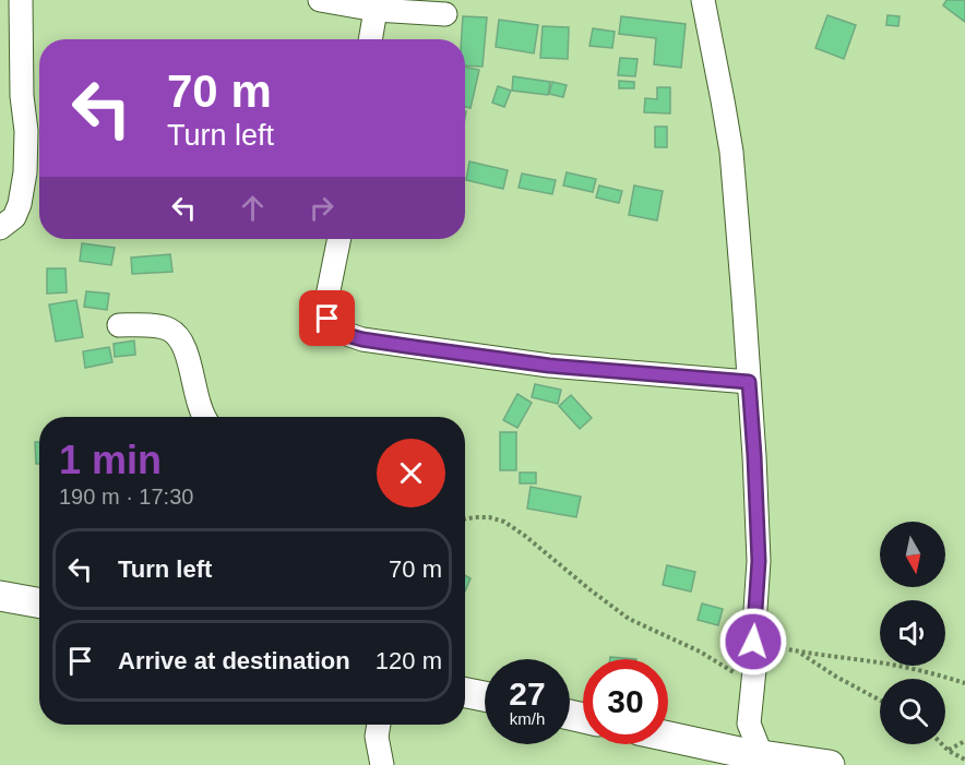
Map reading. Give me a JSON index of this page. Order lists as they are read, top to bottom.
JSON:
{
  "north": "bottom",
  "page": {
    "turn": ["70 m", "Turn left"],
    "heading": ["1 min", "190 m · 17:30"],
    "list": [
      {
        "name": "Turn left",
        "value": "70 m"
      },
      {
        "name": "Arrive at destination",
        "value": "120 m"
      }
    ],
    "speed": "27 km/h",
    "limit": "30"
  }
}
